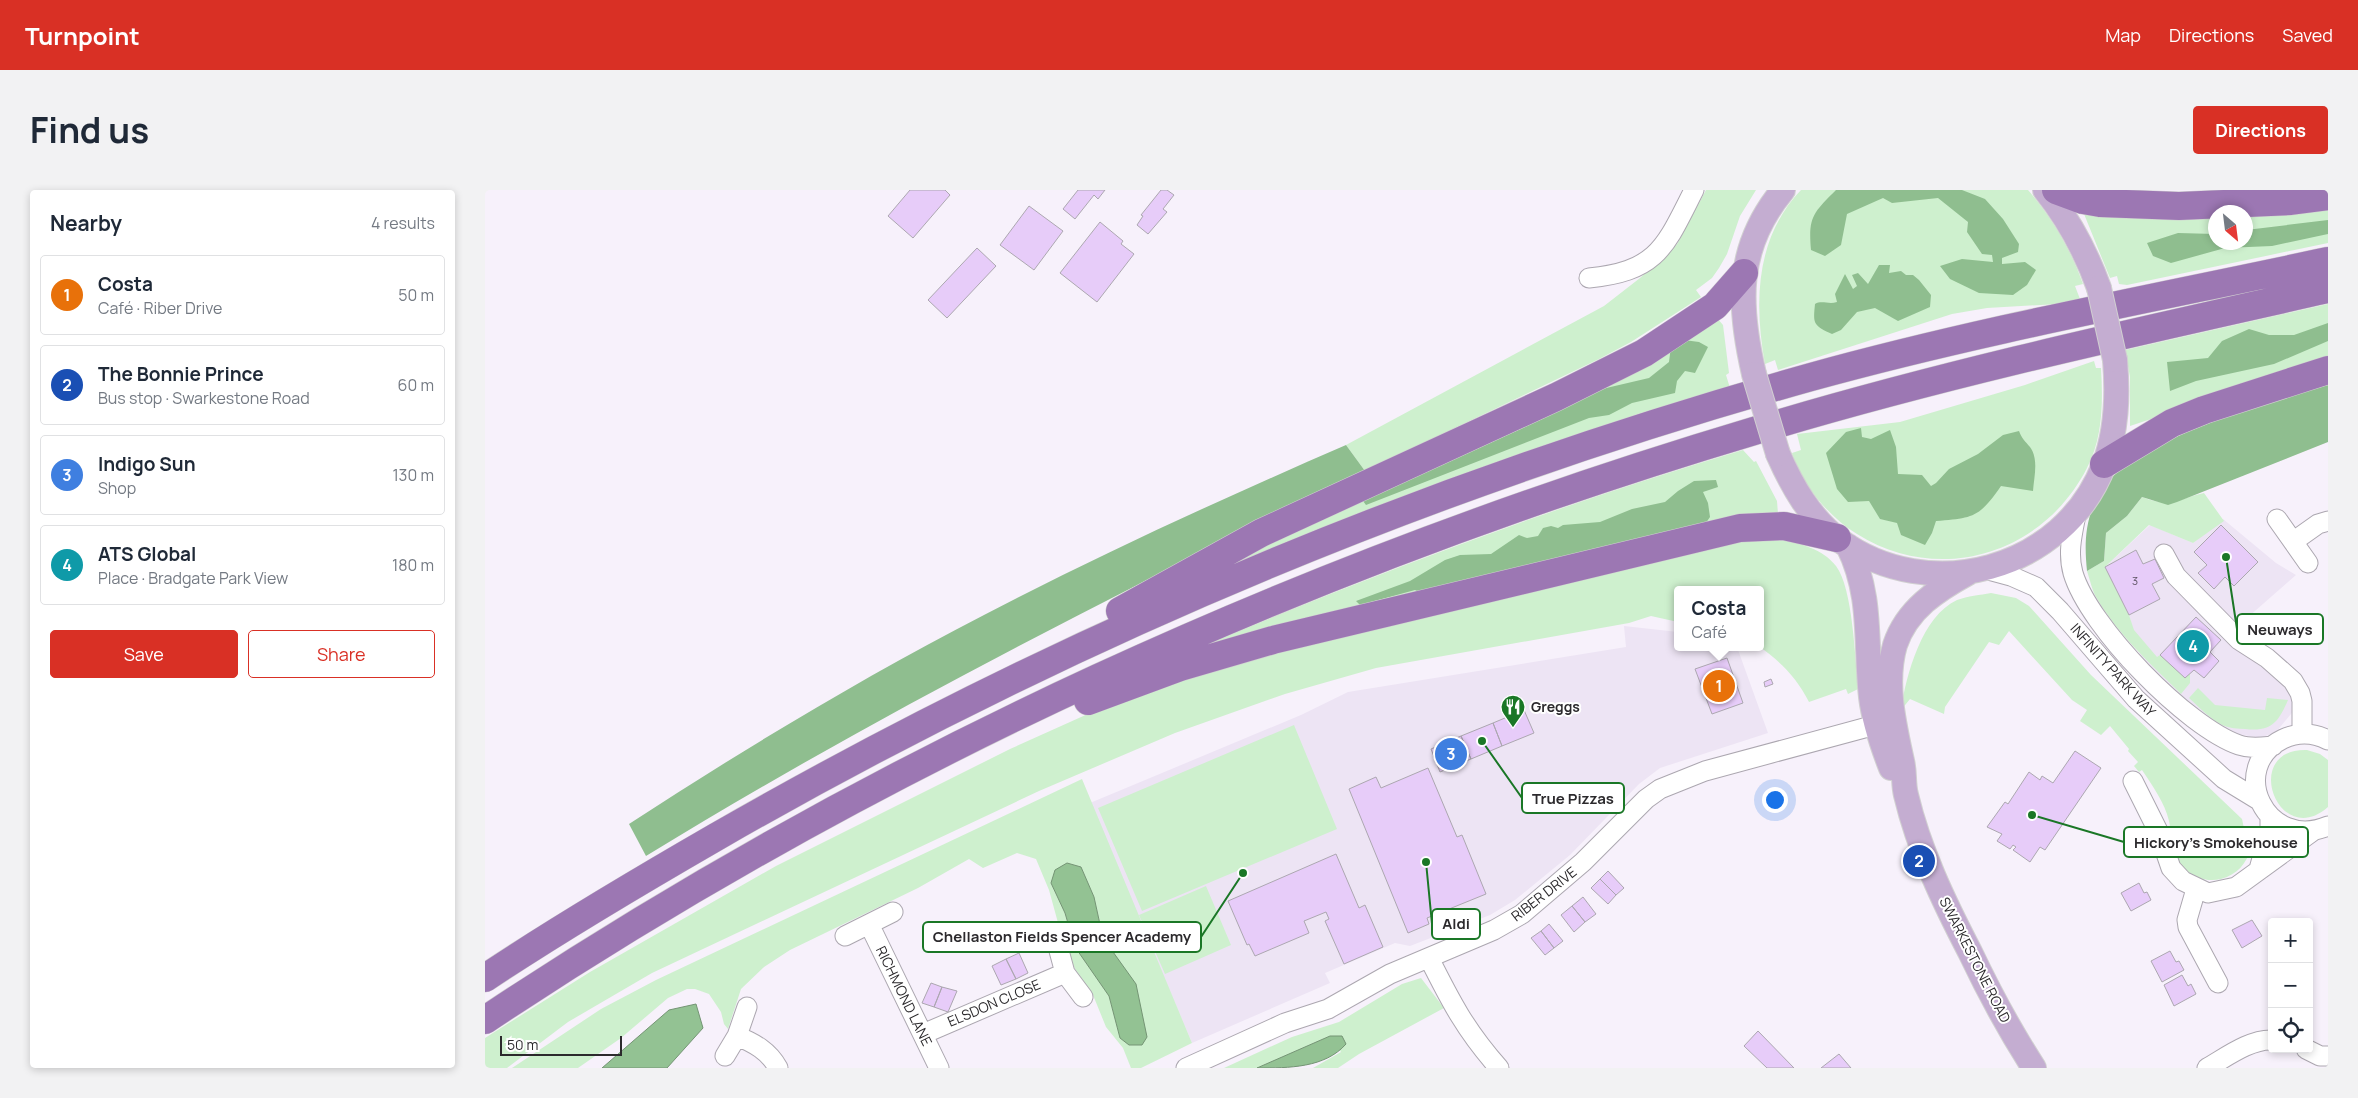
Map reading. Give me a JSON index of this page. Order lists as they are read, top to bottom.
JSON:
{
  "streets": {
    "main road": ["SWARKESTONE ROAD"],
    "street": [
      "INFINITY PARK WAY",
      "RIBER DRIVE",
      "RICHMOND LANE",
      "ELSDON CLOSE"
    ]
  },
  "crossings": [
    ["INFINITY PARK WAY", "SWARKESTONE ROAD"],
    ["RIBER DRIVE", "SWARKESTONE ROAD"],
    ["RICHMOND LANE", "ELSDON CLOSE"]
  ],
  "places": {
    "other": [
      "Neuways",
      "True Pizzas",
      "Hickory's Smokehouse",
      "Aldi",
      "Chellaston Fields Spencer Academy"
    ],
    "restaurant": ["Greggs"]
  },
  "house_numbers": ["3"],
  "scale_bar": "50 m",
  "north": "bottom right",
  "page": {
    "header": "Turnpoint",
    "nav": ["Map", "Directions", "Saved"],
    "title": "Find us",
    "buttons": [
      "Directions",
      ["Save", "Share"]
    ],
    "heading": ["Nearby", "4 results"],
    "list": [
      {
        "mark": "1",
        "name": "Costa",
        "note": "Café · Riber Drive",
        "value": "50 m"
      },
      {
        "mark": "2",
        "name": "The Bonnie Prince",
        "note": "Bus stop · Swarkestone Road",
        "value": "60 m"
      },
      {
        "mark": "3",
        "name": "Indigo Sun",
        "note": "Shop",
        "value": "130 m"
      },
      {
        "mark": "4",
        "name": "ATS Global",
        "note": "Place · Bradgate Park View",
        "value": "180 m"
      }
    ],
    "popup": ["Costa", "Café"],
    "pins": [
      "4",
      "1",
      "3",
      "2"
    ],
    "map_buttons": ["+", "−"],
    "scale": "50 m"
  }
}
